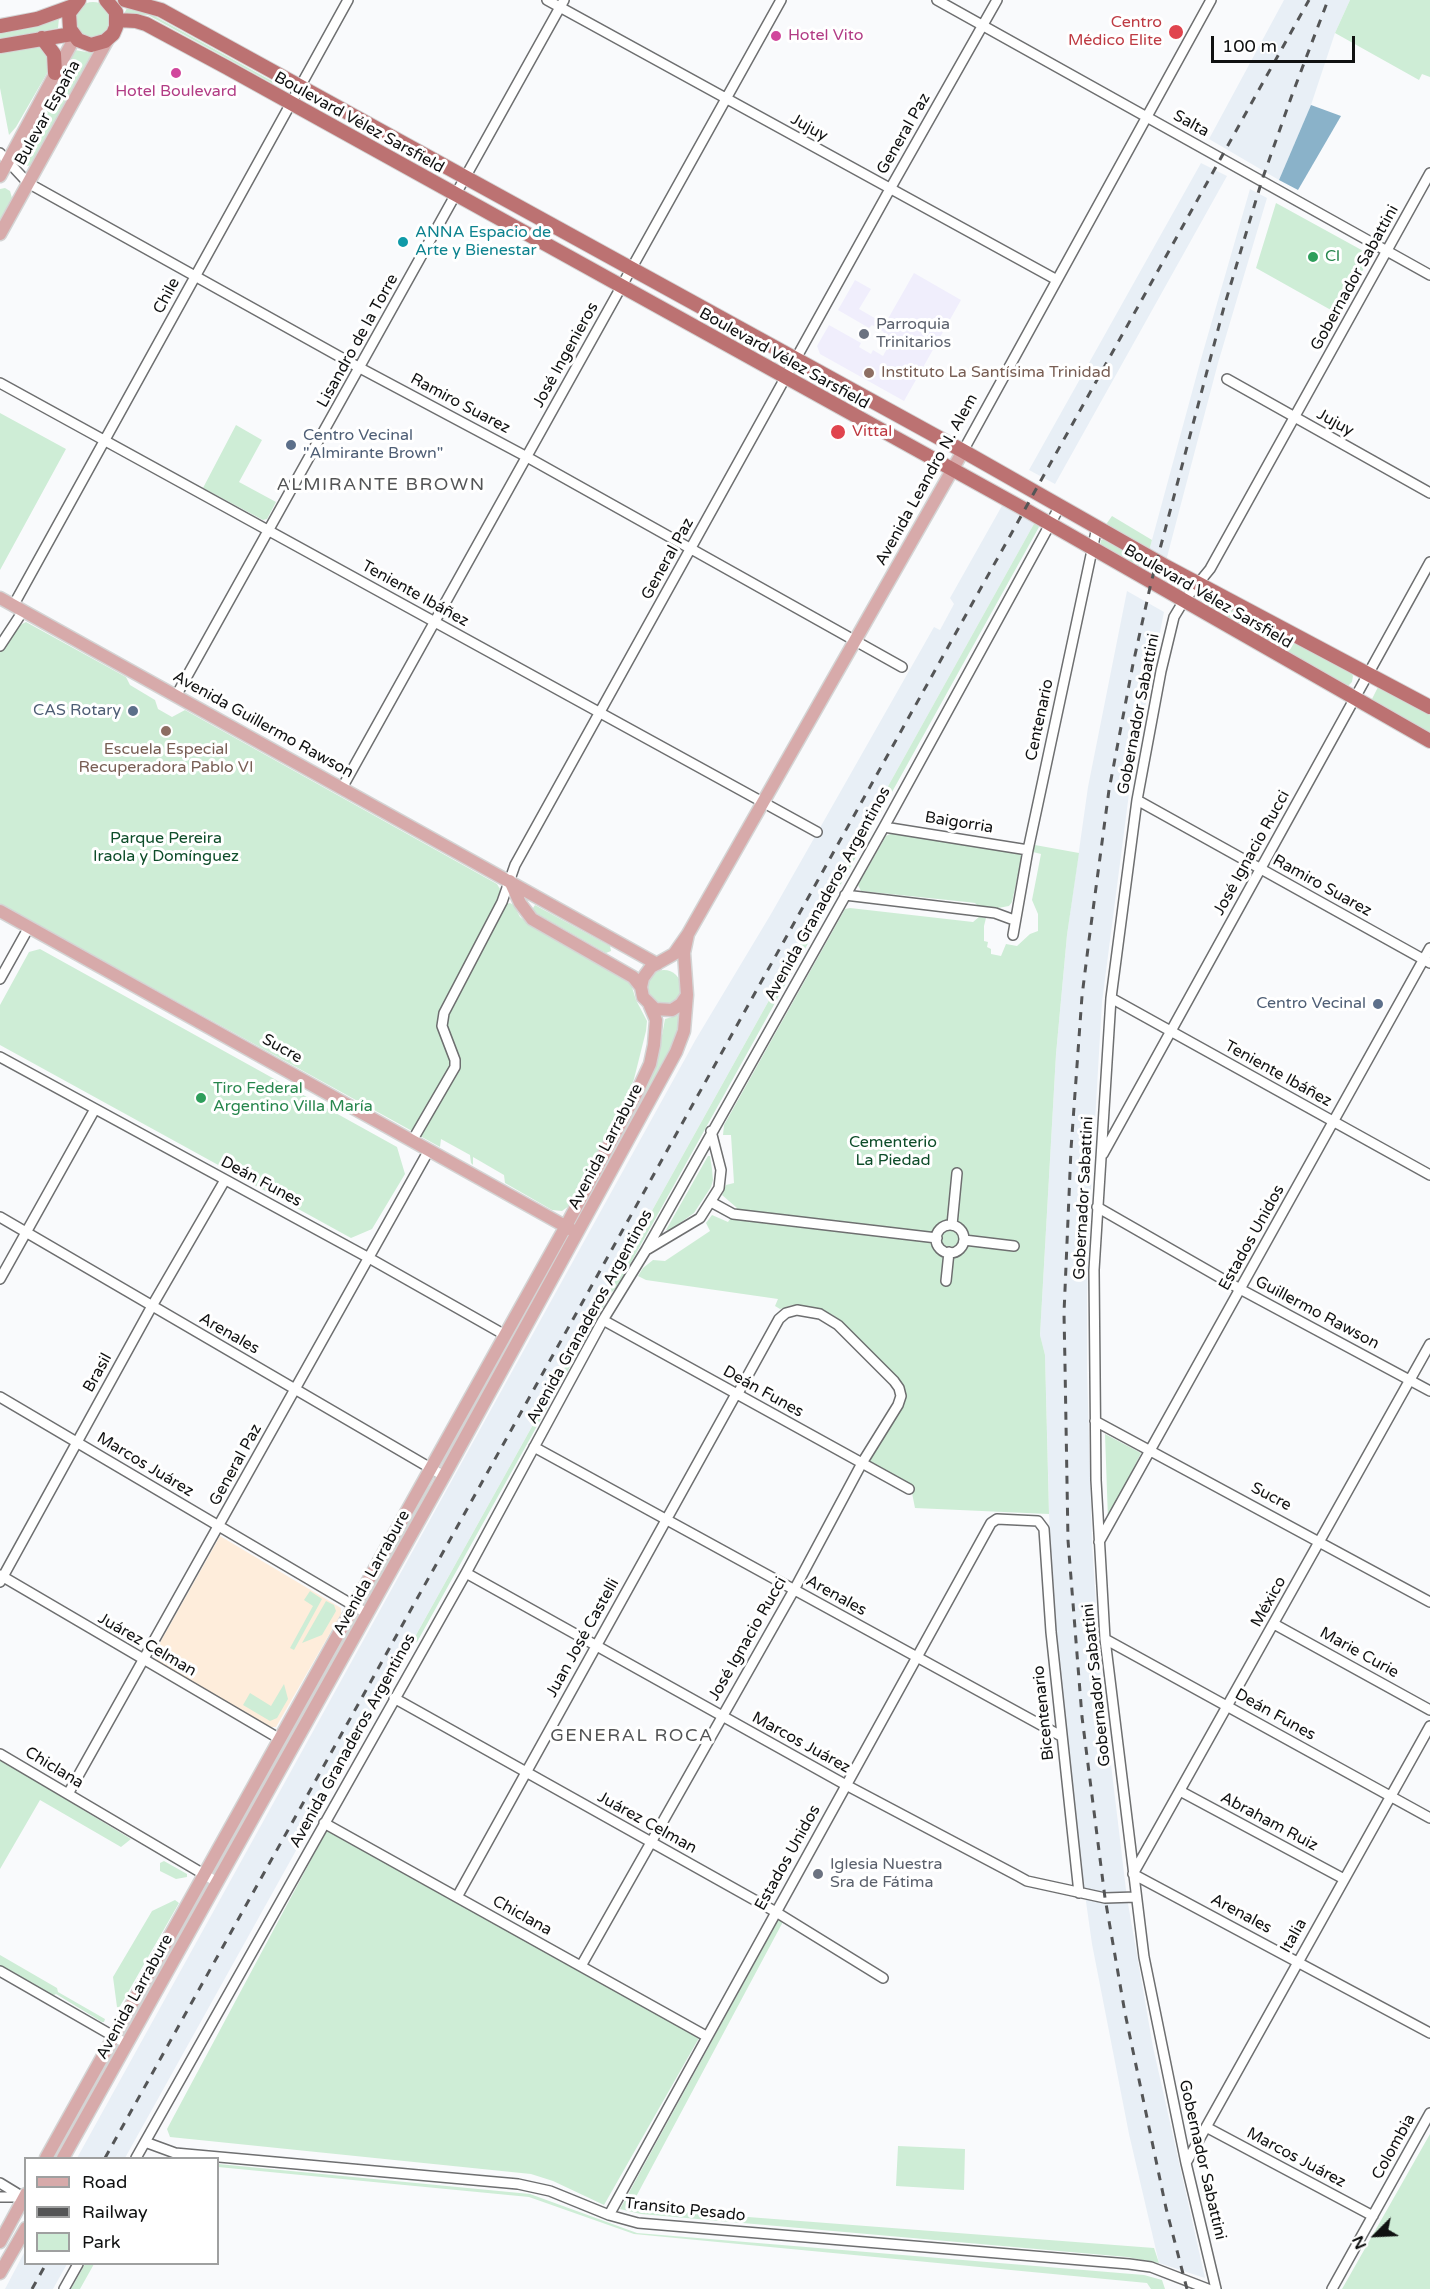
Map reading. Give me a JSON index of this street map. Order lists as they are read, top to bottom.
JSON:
{
  "streets": {
    "highway": ["Boulevard Vélez Sarsfield"],
    "main road": [
      "Bulevar España",
      "Avenida Leandro N. Alem",
      "Avenida Guillermo Rawson",
      "Sucre",
      "Avenida Larrabure"
    ],
    "street": [
      "Salta",
      "Jujuy",
      "General Paz",
      "Gobernador Sabattini",
      "Chile",
      "Lisandro de la Torre",
      "José Ingenieros",
      "Ramiro Suarez",
      "Teniente Ibáñez",
      "Centenario",
      "Baigorria",
      "José Ignacio Rucci",
      "Avenida Granaderos Argentinos",
      "Deán Funes",
      "Estados Unidos",
      "Guillermo Rawson",
      "Arenales",
      "Brasil",
      "Marcos Juárez",
      "México",
      "Juan José Castelli",
      "Juárez Celman",
      "Marie Curie",
      "Bicentenario",
      "Chiclana",
      "Abraham Ruiz",
      "Italia",
      "Colombia",
      "Transito Pesado"
    ]
  },
  "crossings": [
    ["Bulevar España", "Ramiro Suarez"],
    ["Boulevard Vélez Sarsfield", "General Paz"],
    ["Boulevard Vélez Sarsfield", "Gobernador Sabattini"],
    ["Boulevard Vélez Sarsfield", "Chile"],
    ["Boulevard Vélez Sarsfield", "Lisandro de la Torre"],
    ["Boulevard Vélez Sarsfield", "José Ingenieros"],
    ["Boulevard Vélez Sarsfield", "Avenida Leandro N. Alem"],
    ["Boulevard Vélez Sarsfield", "Centenario"],
    ["Boulevard Vélez Sarsfield", "José Ignacio Rucci"],
    ["Boulevard Vélez Sarsfield", "Avenida Granaderos Argentinos"],
    ["Salta", "General Paz"],
    ["Salta", "Gobernador Sabattini"],
    ["Salta", "Avenida Leandro N. Alem"],
    ["Jujuy", "General Paz"],
    ["Jujuy", "Gobernador Sabattini"],
    ["Jujuy", "Lisandro de la Torre"],
    ["Jujuy", "José Ingenieros"],
    ["Jujuy", "Avenida Leandro N. Alem"],
    ["General Paz", "Ramiro Suarez"],
    ["General Paz", "Teniente Ibáñez"],
    ["General Paz", "Avenida Guillermo Rawson"],
    ["General Paz", "Sucre"],
    ["General Paz", "Deán Funes"],
    ["General Paz", "Arenales"],
    ["General Paz", "Marcos Juárez"],
    ["General Paz", "Juárez Celman"],
    ["General Paz", "Chiclana"],
    ["Gobernador Sabattini", "Ramiro Suarez"],
    ["Gobernador Sabattini", "Teniente Ibáñez"],
    ["Gobernador Sabattini", "José Ignacio Rucci"],
    ["Gobernador Sabattini", "Sucre"],
    ["Gobernador Sabattini", "Deán Funes"],
    ["Gobernador Sabattini", "Estados Unidos"],
    ["Gobernador Sabattini", "Guillermo Rawson"],
    ["Gobernador Sabattini", "Arenales"],
    ["Gobernador Sabattini", "Marcos Juárez"],
    ["Gobernador Sabattini", "México"],
    ["Gobernador Sabattini", "Italia"],
    ["Chile", "Ramiro Suarez"],
    ["Chile", "Teniente Ibáñez"],
    ["Chile", "Avenida Guillermo Rawson"],
    ["Lisandro de la Torre", "Ramiro Suarez"],
    ["Lisandro de la Torre", "Teniente Ibáñez"],
    ["Lisandro de la Torre", "Avenida Guillermo Rawson"],
    ["José Ingenieros", "Ramiro Suarez"],
    ["José Ingenieros", "Teniente Ibáñez"],
    ["José Ingenieros", "Avenida Guillermo Rawson"],
    ["Ramiro Suarez", "Avenida Leandro N. Alem"],
    ["Ramiro Suarez", "José Ignacio Rucci"],
    ["Ramiro Suarez", "Estados Unidos"],
    ["Avenida Leandro N. Alem", "Teniente Ibáñez"],
    ["Avenida Leandro N. Alem", "Avenida Guillermo Rawson"],
    ["Avenida Leandro N. Alem", "Avenida Larrabure"],
    ["Teniente Ibáñez", "José Ignacio Rucci"],
    ["Teniente Ibáñez", "Estados Unidos"],
    ["Centenario", "Baigorria"],
    ["Avenida Guillermo Rawson", "Avenida Larrabure"],
    ["Baigorria", "Avenida Granaderos Argentinos"],
    ["José Ignacio Rucci", "Deán Funes"],
    ["José Ignacio Rucci", "Arenales"],
    ["José Ignacio Rucci", "Marcos Juárez"],
    ["José Ignacio Rucci", "Juan José Castelli"],
    ["José Ignacio Rucci", "Juárez Celman"],
    ["José Ignacio Rucci", "Chiclana"],
    ["Avenida Granaderos Argentinos", "Deán Funes"],
    ["Avenida Granaderos Argentinos", "Arenales"],
    ["Avenida Granaderos Argentinos", "Marcos Juárez"],
    ["Avenida Granaderos Argentinos", "Juárez Celman"],
    ["Avenida Granaderos Argentinos", "Chiclana"],
    ["Avenida Granaderos Argentinos", "Transito Pesado"],
    ["Sucre", "Avenida Larrabure"],
    ["Sucre", "Estados Unidos"],
    ["Sucre", "México"],
    ["Avenida Larrabure", "Deán Funes"],
    ["Avenida Larrabure", "Arenales"],
    ["Avenida Larrabure", "Marcos Juárez"],
    ["Avenida Larrabure", "Juárez Celman"],
    ["Avenida Larrabure", "Chiclana"],
    ["Deán Funes", "Brasil"],
    ["Deán Funes", "México"],
    ["Deán Funes", "Juan José Castelli"],
    ["Deán Funes", "Italia"],
    ["Estados Unidos", "Guillermo Rawson"],
    ["Estados Unidos", "Arenales"],
    ["Estados Unidos", "Marcos Juárez"],
    ["Estados Unidos", "Juárez Celman"],
    ["Estados Unidos", "Bicentenario"],
    ["Estados Unidos", "Chiclana"],
    ["Estados Unidos", "Transito Pesado"],
    ["Guillermo Rawson", "México"],
    ["Arenales", "Brasil"],
    ["Arenales", "México"],
    ["Arenales", "Juan José Castelli"],
    ["Arenales", "Bicentenario"],
    ["Arenales", "Italia"],
    ["Brasil", "Marcos Juárez"],
    ["Brasil", "Juárez Celman"],
    ["Marcos Juárez", "Juan José Castelli"],
    ["Marcos Juárez", "Bicentenario"],
    ["Marcos Juárez", "Italia"],
    ["Marcos Juárez", "Colombia"],
    ["México", "Marie Curie"],
    ["México", "Abraham Ruiz"],
    ["Juan José Castelli", "Juárez Celman"],
    ["Juan José Castelli", "Chiclana"],
    ["Abraham Ruiz", "Italia"]
  ],
  "districts": ["ALMIRANTE BROWN", "GENERAL ROCA"],
  "parks": ["Parque Pereira Iraola y Domínguez", "Cementerio La Piedad"],
  "places": [
    "Centro Médico Elite",
    "Hotel Vito",
    "Hotel Boulevard",
    "ANNA Espacio de Arte y Bienestar",
    "Cl",
    "Parroquia Trinitarios",
    "Instituto La Santísima Trinidad",
    "Vittal",
    "Centro Vecinal \"Almirante Brown\"",
    "CAS Rotary",
    "Escuela Especial Recuperadora Pablo VI",
    "Centro Vecinal",
    "Tiro Federal Argentino Villa María",
    "Iglesia Nuestra Sra de Fátima"
  ],
  "legend": ["Road", "Railway", "Park"],
  "scale_bar": "100 m",
  "north": "bottom left"
}
